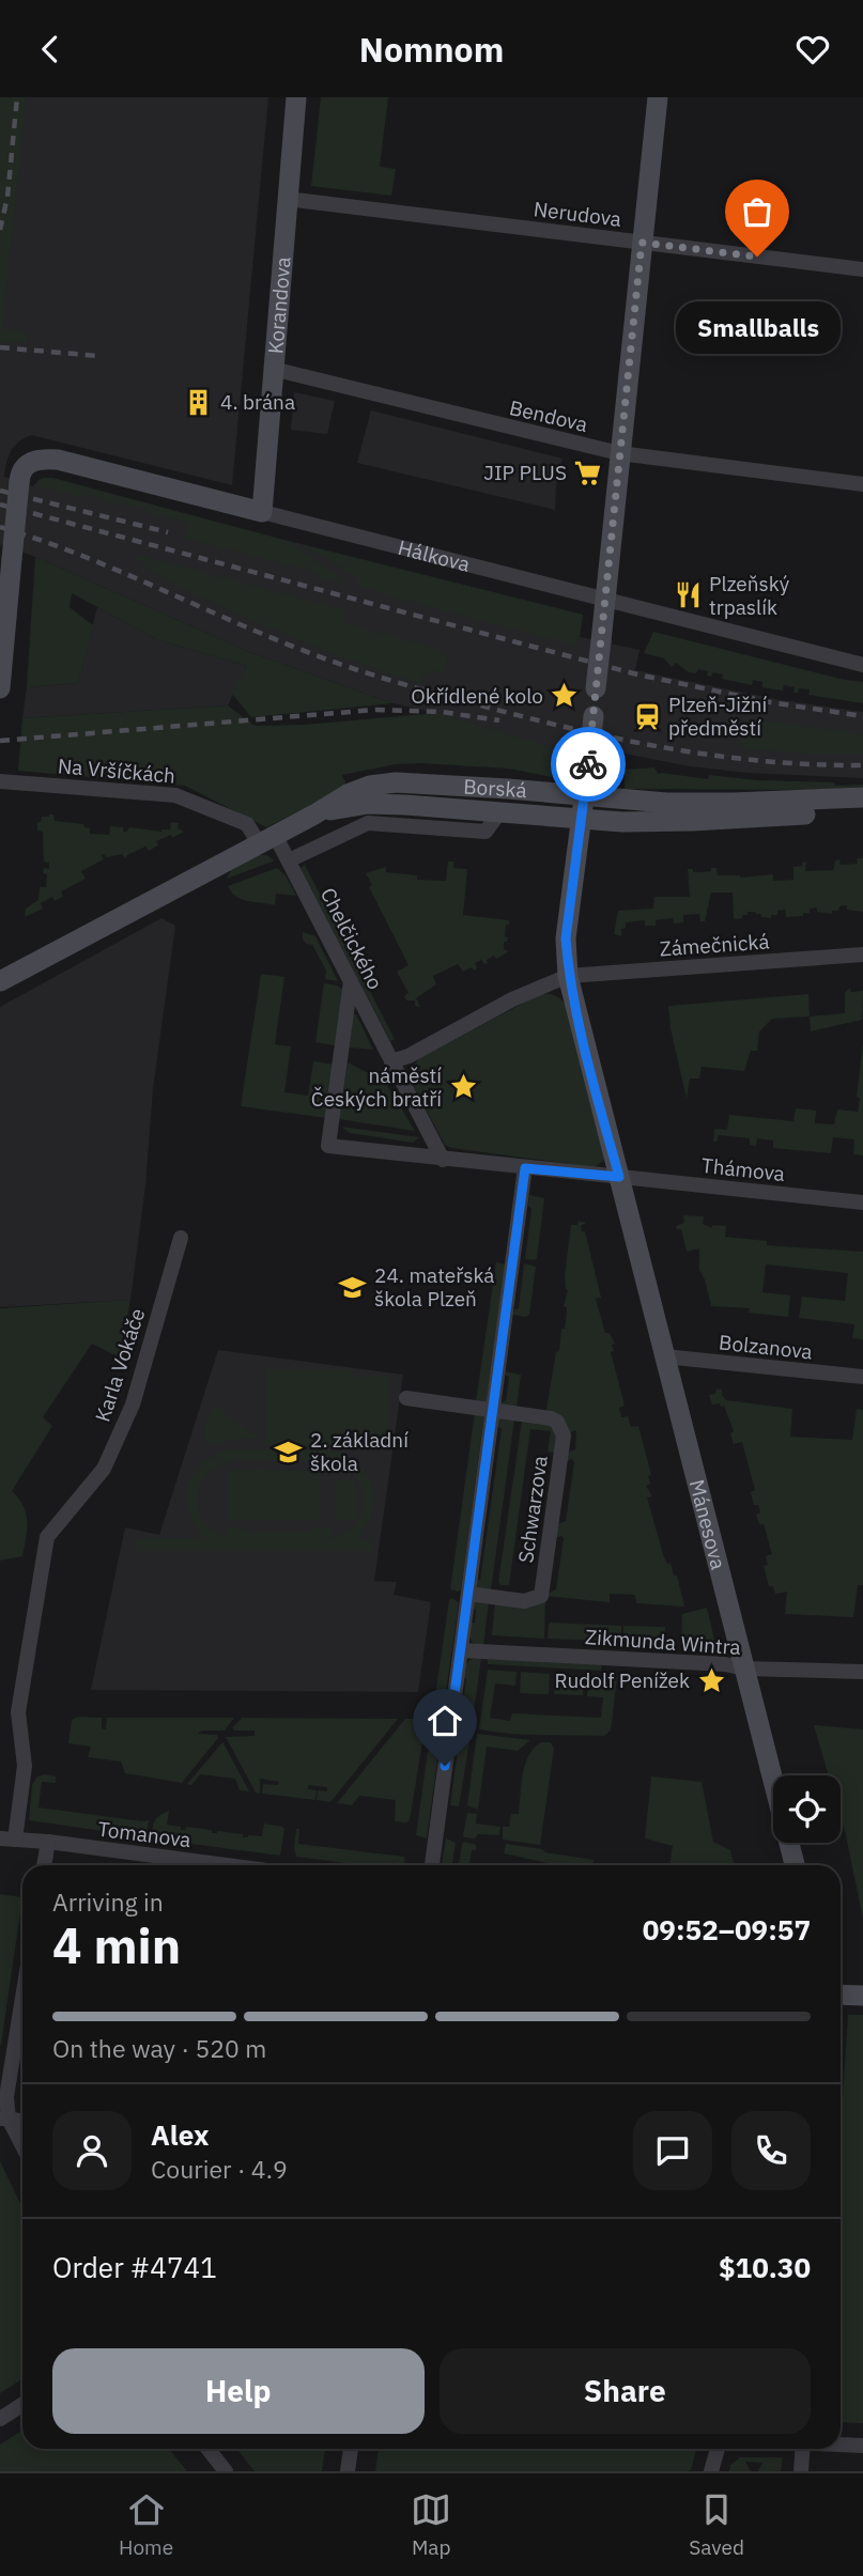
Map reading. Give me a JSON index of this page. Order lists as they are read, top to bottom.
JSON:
{
  "streets": {
    "street": [
      "Nerudova",
      "Korandova",
      "Bendova",
      "Hálkova",
      "Na Vršíčkách",
      "Borská",
      "Chelčického",
      "Zámečnická",
      "Thámova",
      "Bolzanova",
      "Karla Vokáče",
      "Schwarzova",
      "Mánesova",
      "Zikmunda Wintra",
      "Tomanova"
    ]
  },
  "crossings": [
    ["Nerudova", "Korandova"],
    ["Korandova", "Bendova"],
    ["Korandova", "Hálkova"],
    ["Na Vršíčkách", "Borská"],
    ["Na Vršíčkách", "Chelčického"],
    ["Borská", "Chelčického"],
    ["Thámova", "Mánesova"],
    ["Bolzanova", "Mánesova"],
    ["Karla Vokáče", "Tomanova"],
    ["Mánesova", "Zikmunda Wintra"]
  ],
  "places": {
    "other": ["Smallballs"],
    "building": ["4. brána"],
    "supermarket": ["JIP PLUS"],
    "restaurant": ["Plzeňský trpaslík"],
    "place": ["Okřídlené kolo", "náměstí Českých bratří", "Rudolf Penížek"],
    "station": ["Plzeň-Jižní předměstí"],
    "school or university": ["24. mateřská škola Plzeň", "2. základní škola"]
  },
  "page": {
    "header": "Nomnom",
    "bubble": "Smallballs",
    "heading": ["4 min", "Arriving in", "09:52–09:57"],
    "panel": [
      "Alex",
      "Courier · 4.9",
      "Order #4741",
      "$10.30"
    ],
    "bar": "On the way · 520 m",
    "buttons": ["Help", "Share"],
    "tabs": ["Home", "Map", "Saved"]
  }
}
